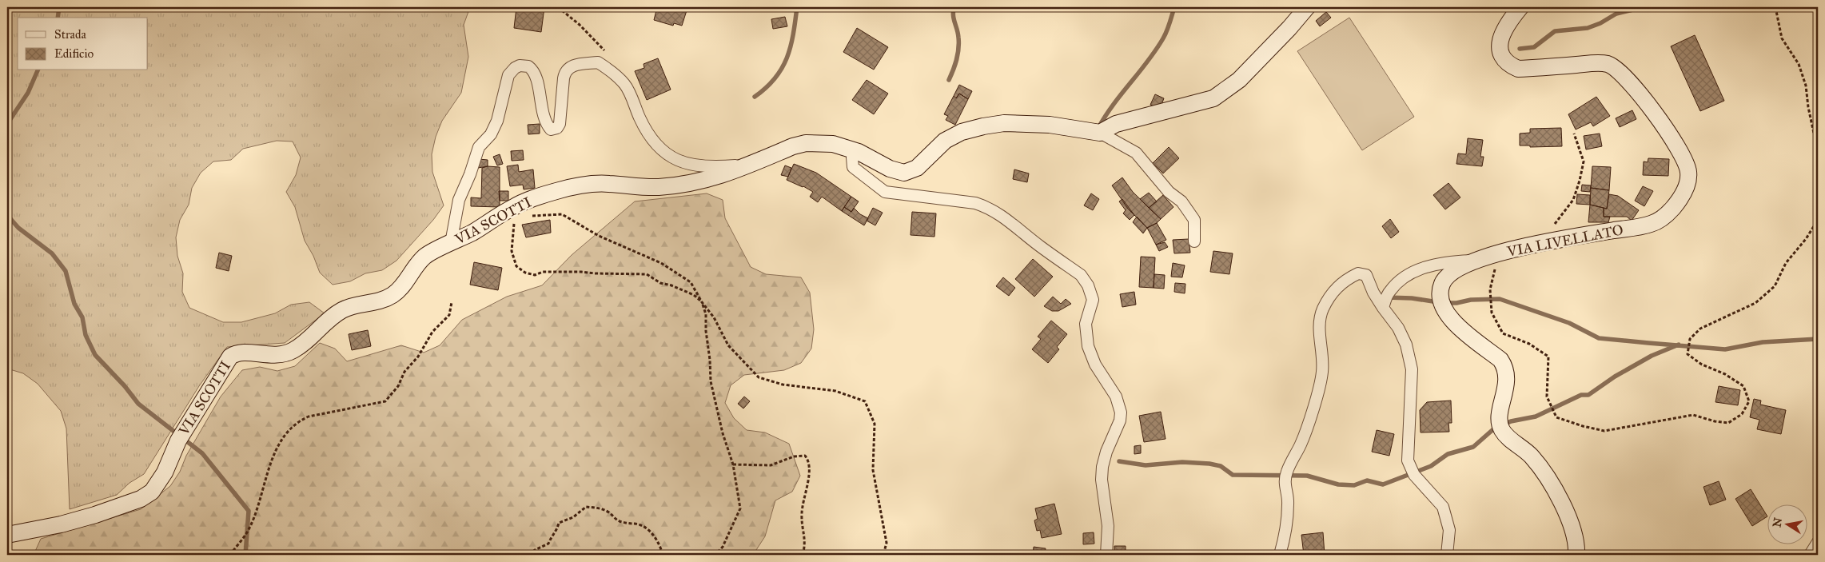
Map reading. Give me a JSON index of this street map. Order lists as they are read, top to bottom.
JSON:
{
  "streets": {
    "street": ["VIA SCOTTI", "VIA LIVELLATO"]
  },
  "legend": ["Strada", "Edificio"],
  "north": "left"
}
